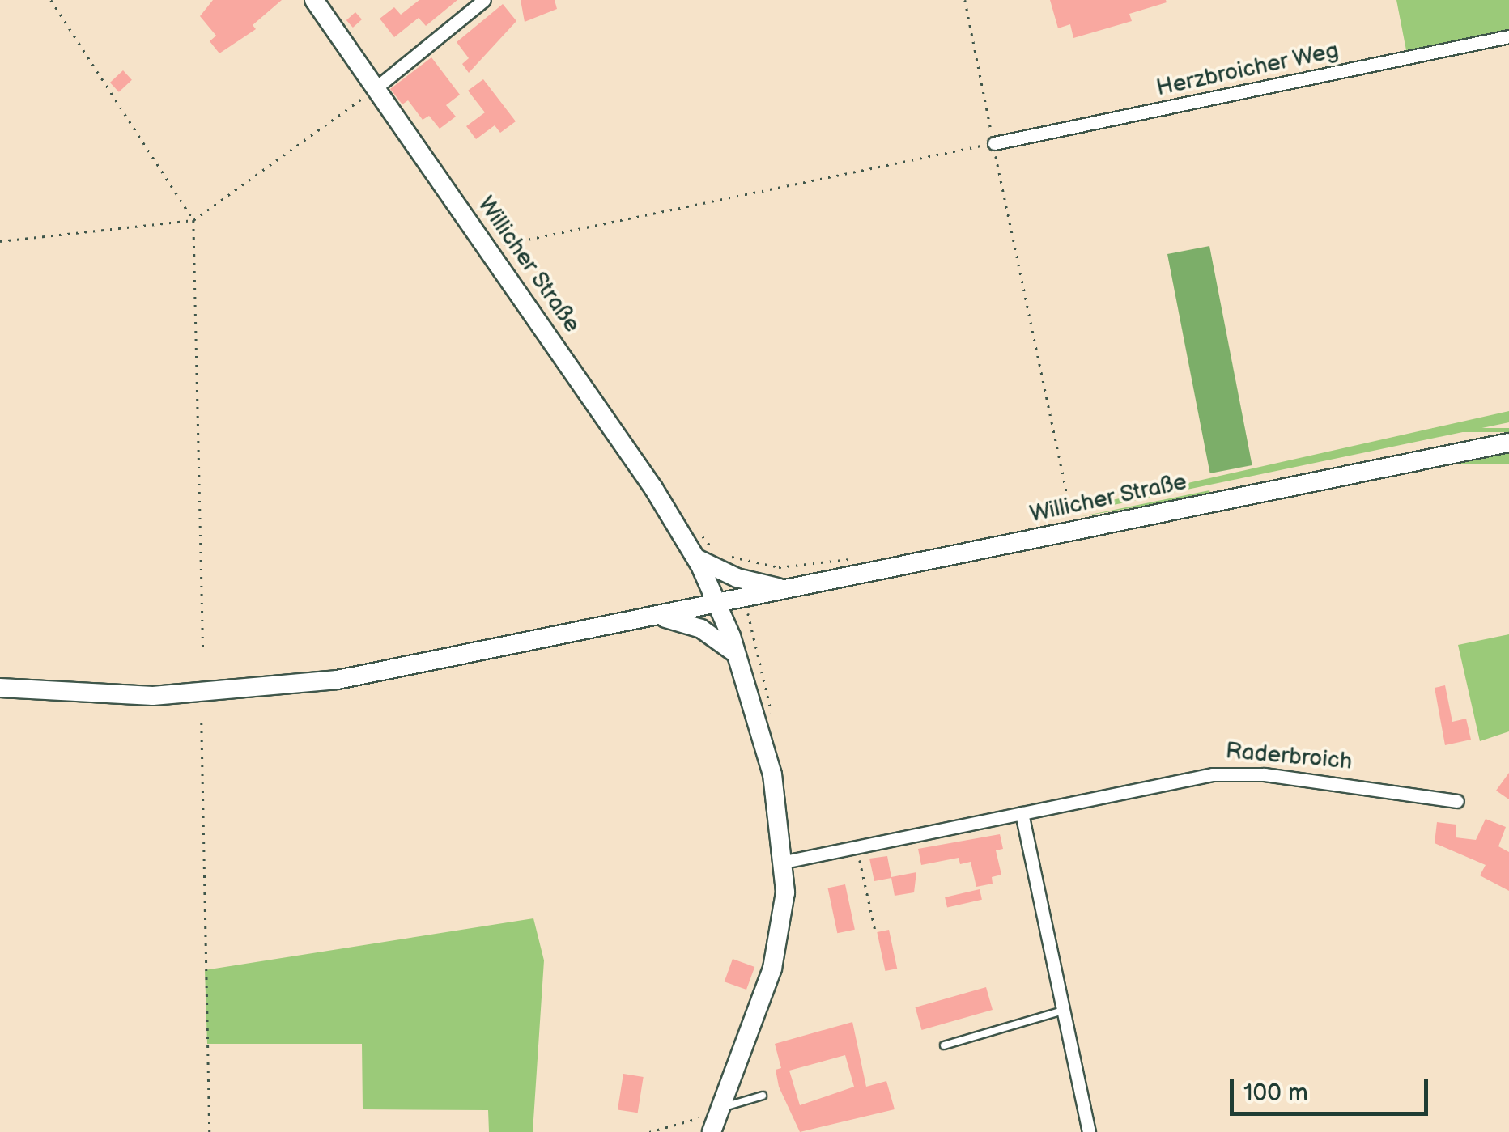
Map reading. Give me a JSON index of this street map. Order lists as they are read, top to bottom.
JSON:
{
  "streets": {
    "main road": ["Willicher Straße"],
    "street": ["Herzbroicher Weg", "Raderbroich"]
  },
  "scale_bar": "100 m"
}
